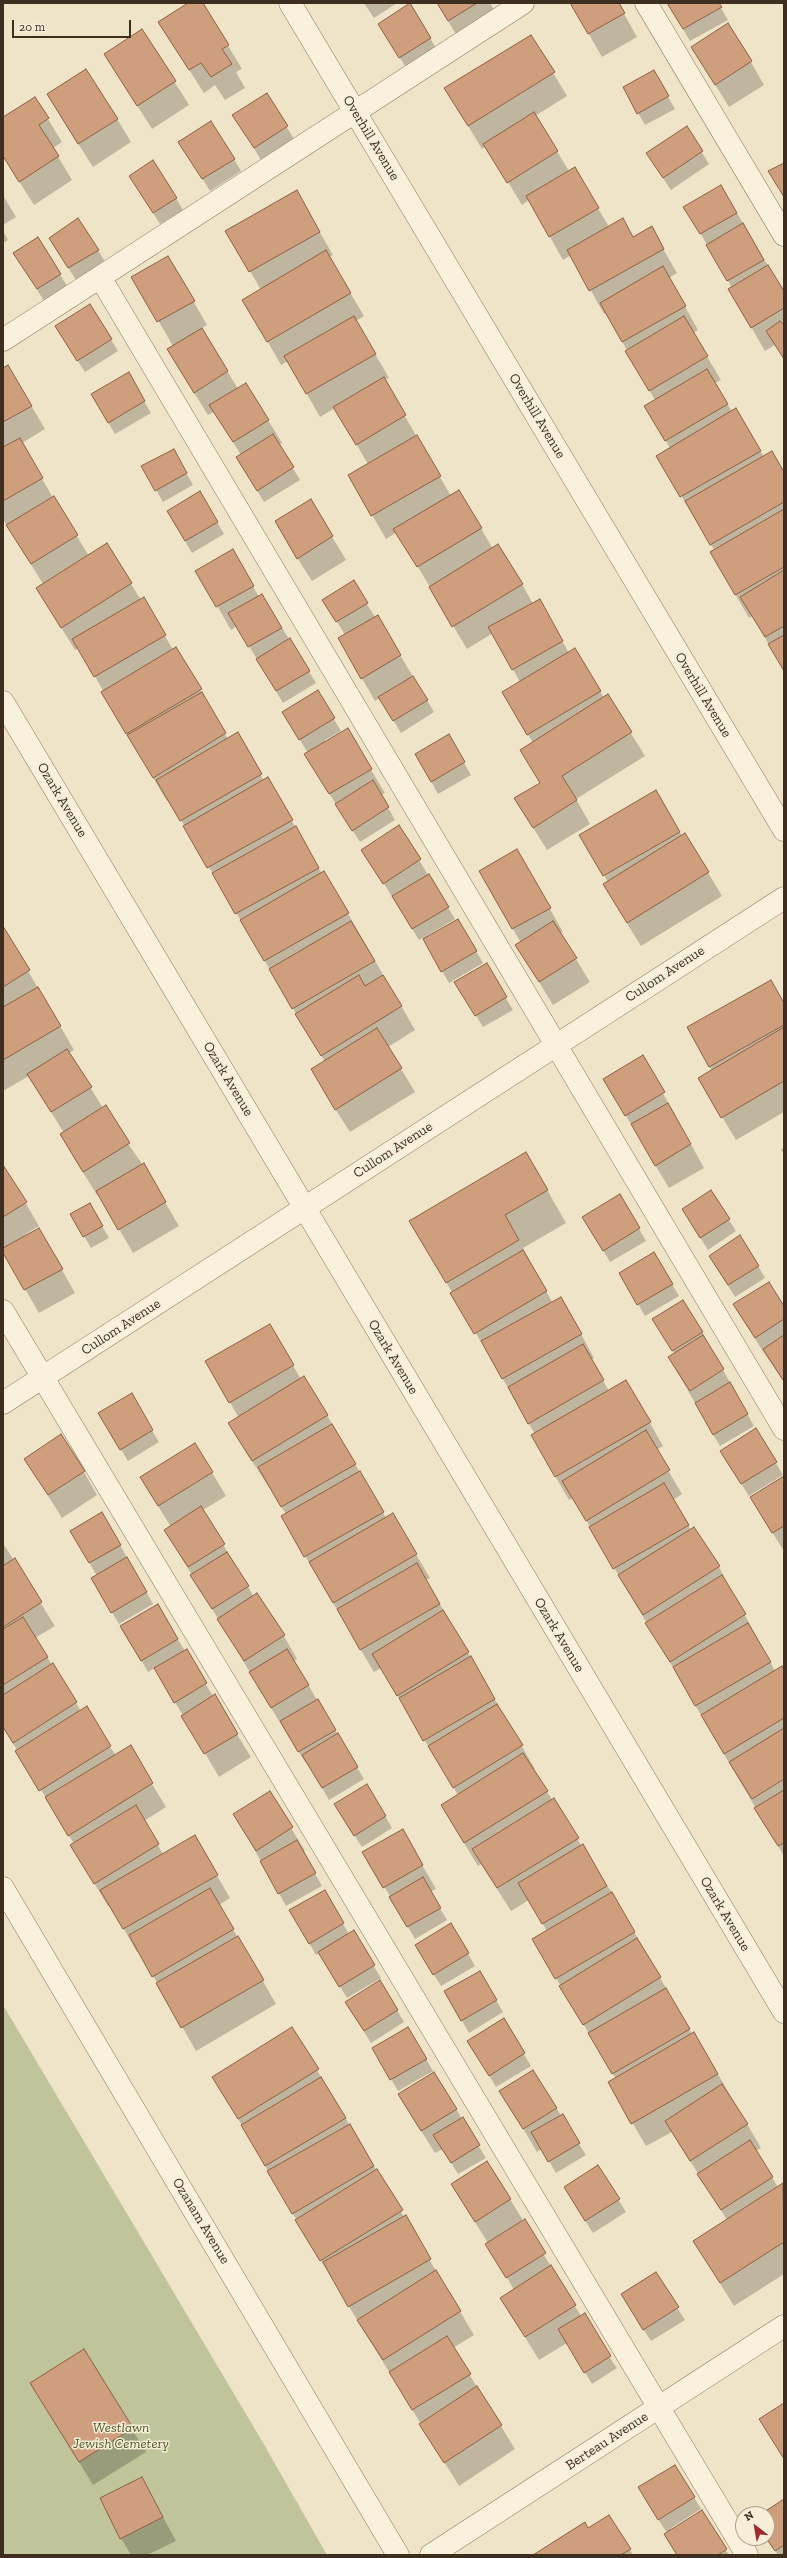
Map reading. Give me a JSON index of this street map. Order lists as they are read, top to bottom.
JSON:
{
  "streets": {
    "street": [
      "Overhill Avenue",
      "Ozark Avenue",
      "Cullom Avenue",
      "Ozanam Avenue",
      "Berteau Avenue"
    ]
  },
  "crossings": [
    ["Ozark Avenue", "Cullom Avenue"]
  ],
  "parks": ["Westlawn Jewish Cemetery"],
  "scale_bar": "20 m",
  "north": "top left"
}
